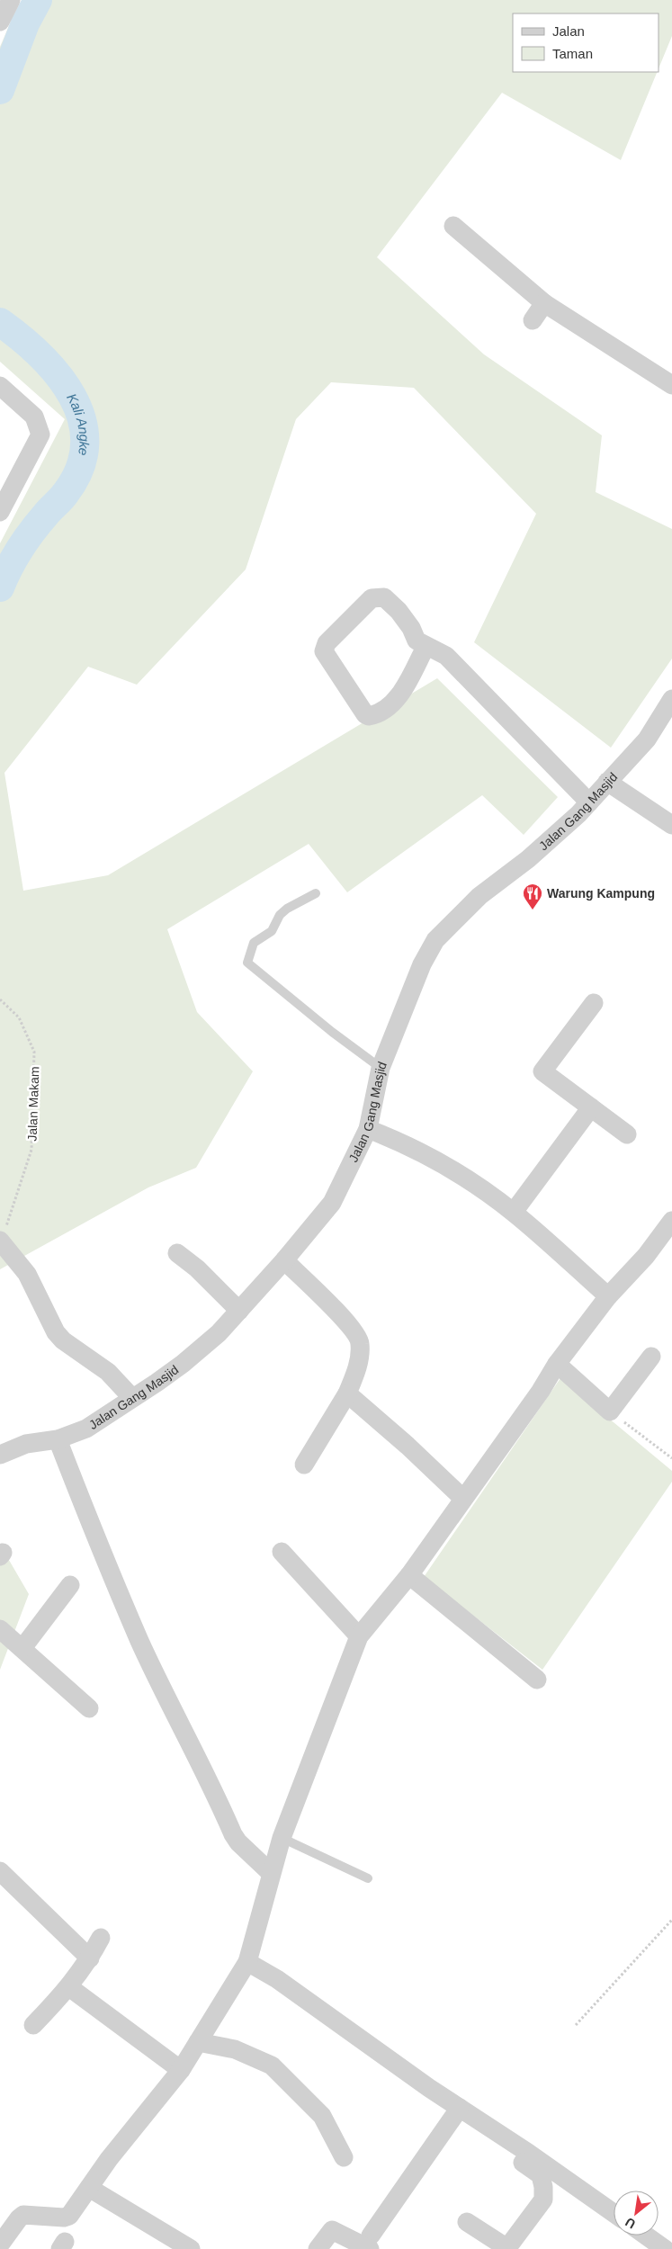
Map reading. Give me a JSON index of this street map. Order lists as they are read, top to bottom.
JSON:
{
  "streets": {
    "street": ["Jalan Gang Masjid"],
    "path": ["Jalan Makam"]
  },
  "water": ["Kali Angke"],
  "places": {
    "restaurant": ["Warung Kampung"]
  },
  "legend": ["Jalan", "Taman"],
  "north": "bottom left"
}
